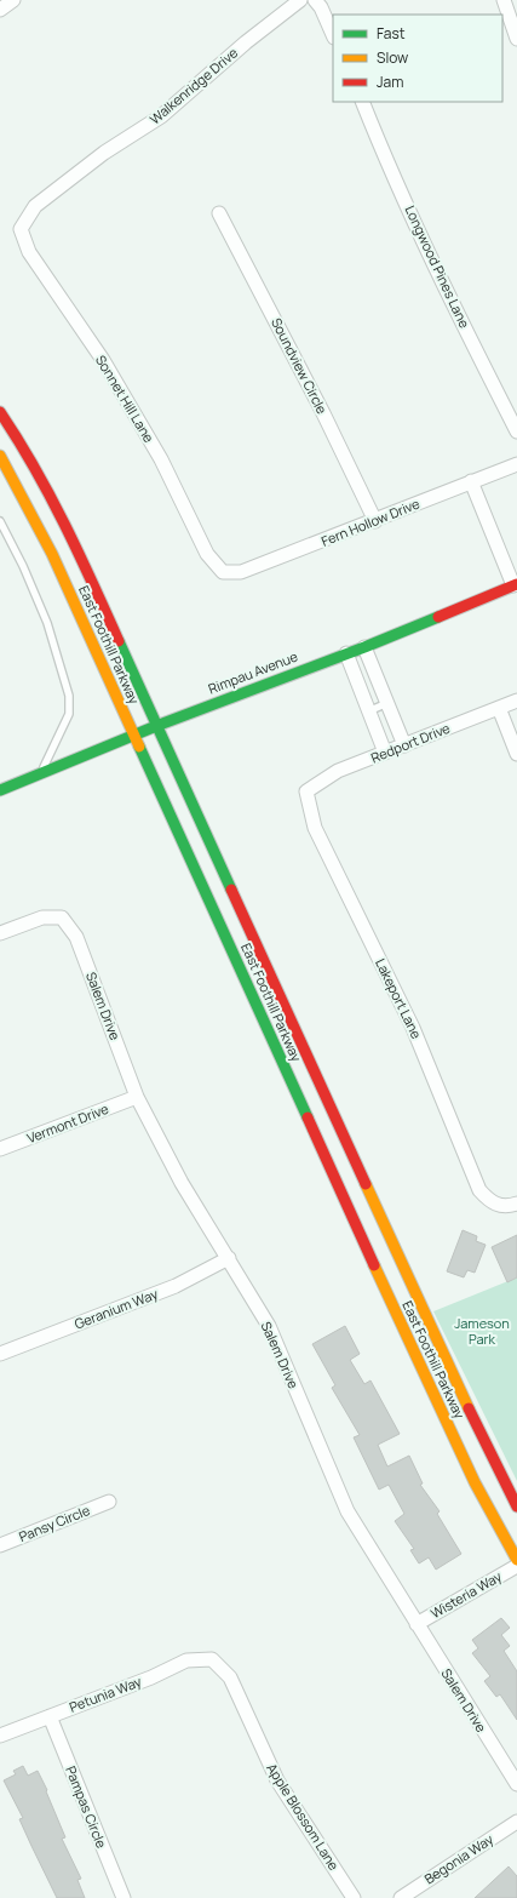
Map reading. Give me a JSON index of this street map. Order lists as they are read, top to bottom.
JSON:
{
  "streets": {
    "main road": ["East Foothill Parkway", "Rimpau Avenue"],
    "street": [
      "Walkenridge Drive",
      "Longwood Pines Lane",
      "Soundview Circle",
      "Sonnet Hill Lane",
      "Fern Hollow Drive",
      "Redport Drive",
      "Lakeport Lane",
      "Salem Drive",
      "Vermont Drive",
      "Geranium Way",
      "Pansy Circle",
      "Wisteria Way",
      "Petunia Way",
      "Pampas Circle",
      "Apple Blossom Lane",
      "Begonia Way"
    ]
  },
  "crossings": [
    ["Walkenridge Drive", "Sonnet Hill Lane"],
    ["Soundview Circle", "Fern Hollow Drive"],
    ["Sonnet Hill Lane", "Fern Hollow Drive"],
    ["East Foothill Parkway", "Rimpau Avenue"],
    ["Redport Drive", "Lakeport Lane"],
    ["Salem Drive", "Vermont Drive"],
    ["Salem Drive", "Geranium Way"],
    ["Salem Drive", "Wisteria Way"],
    ["Petunia Way", "Pampas Circle"],
    ["Petunia Way", "Apple Blossom Lane"]
  ],
  "parks": ["Jameson Park"],
  "legend": ["Fast", "Slow", "Jam"]
}
